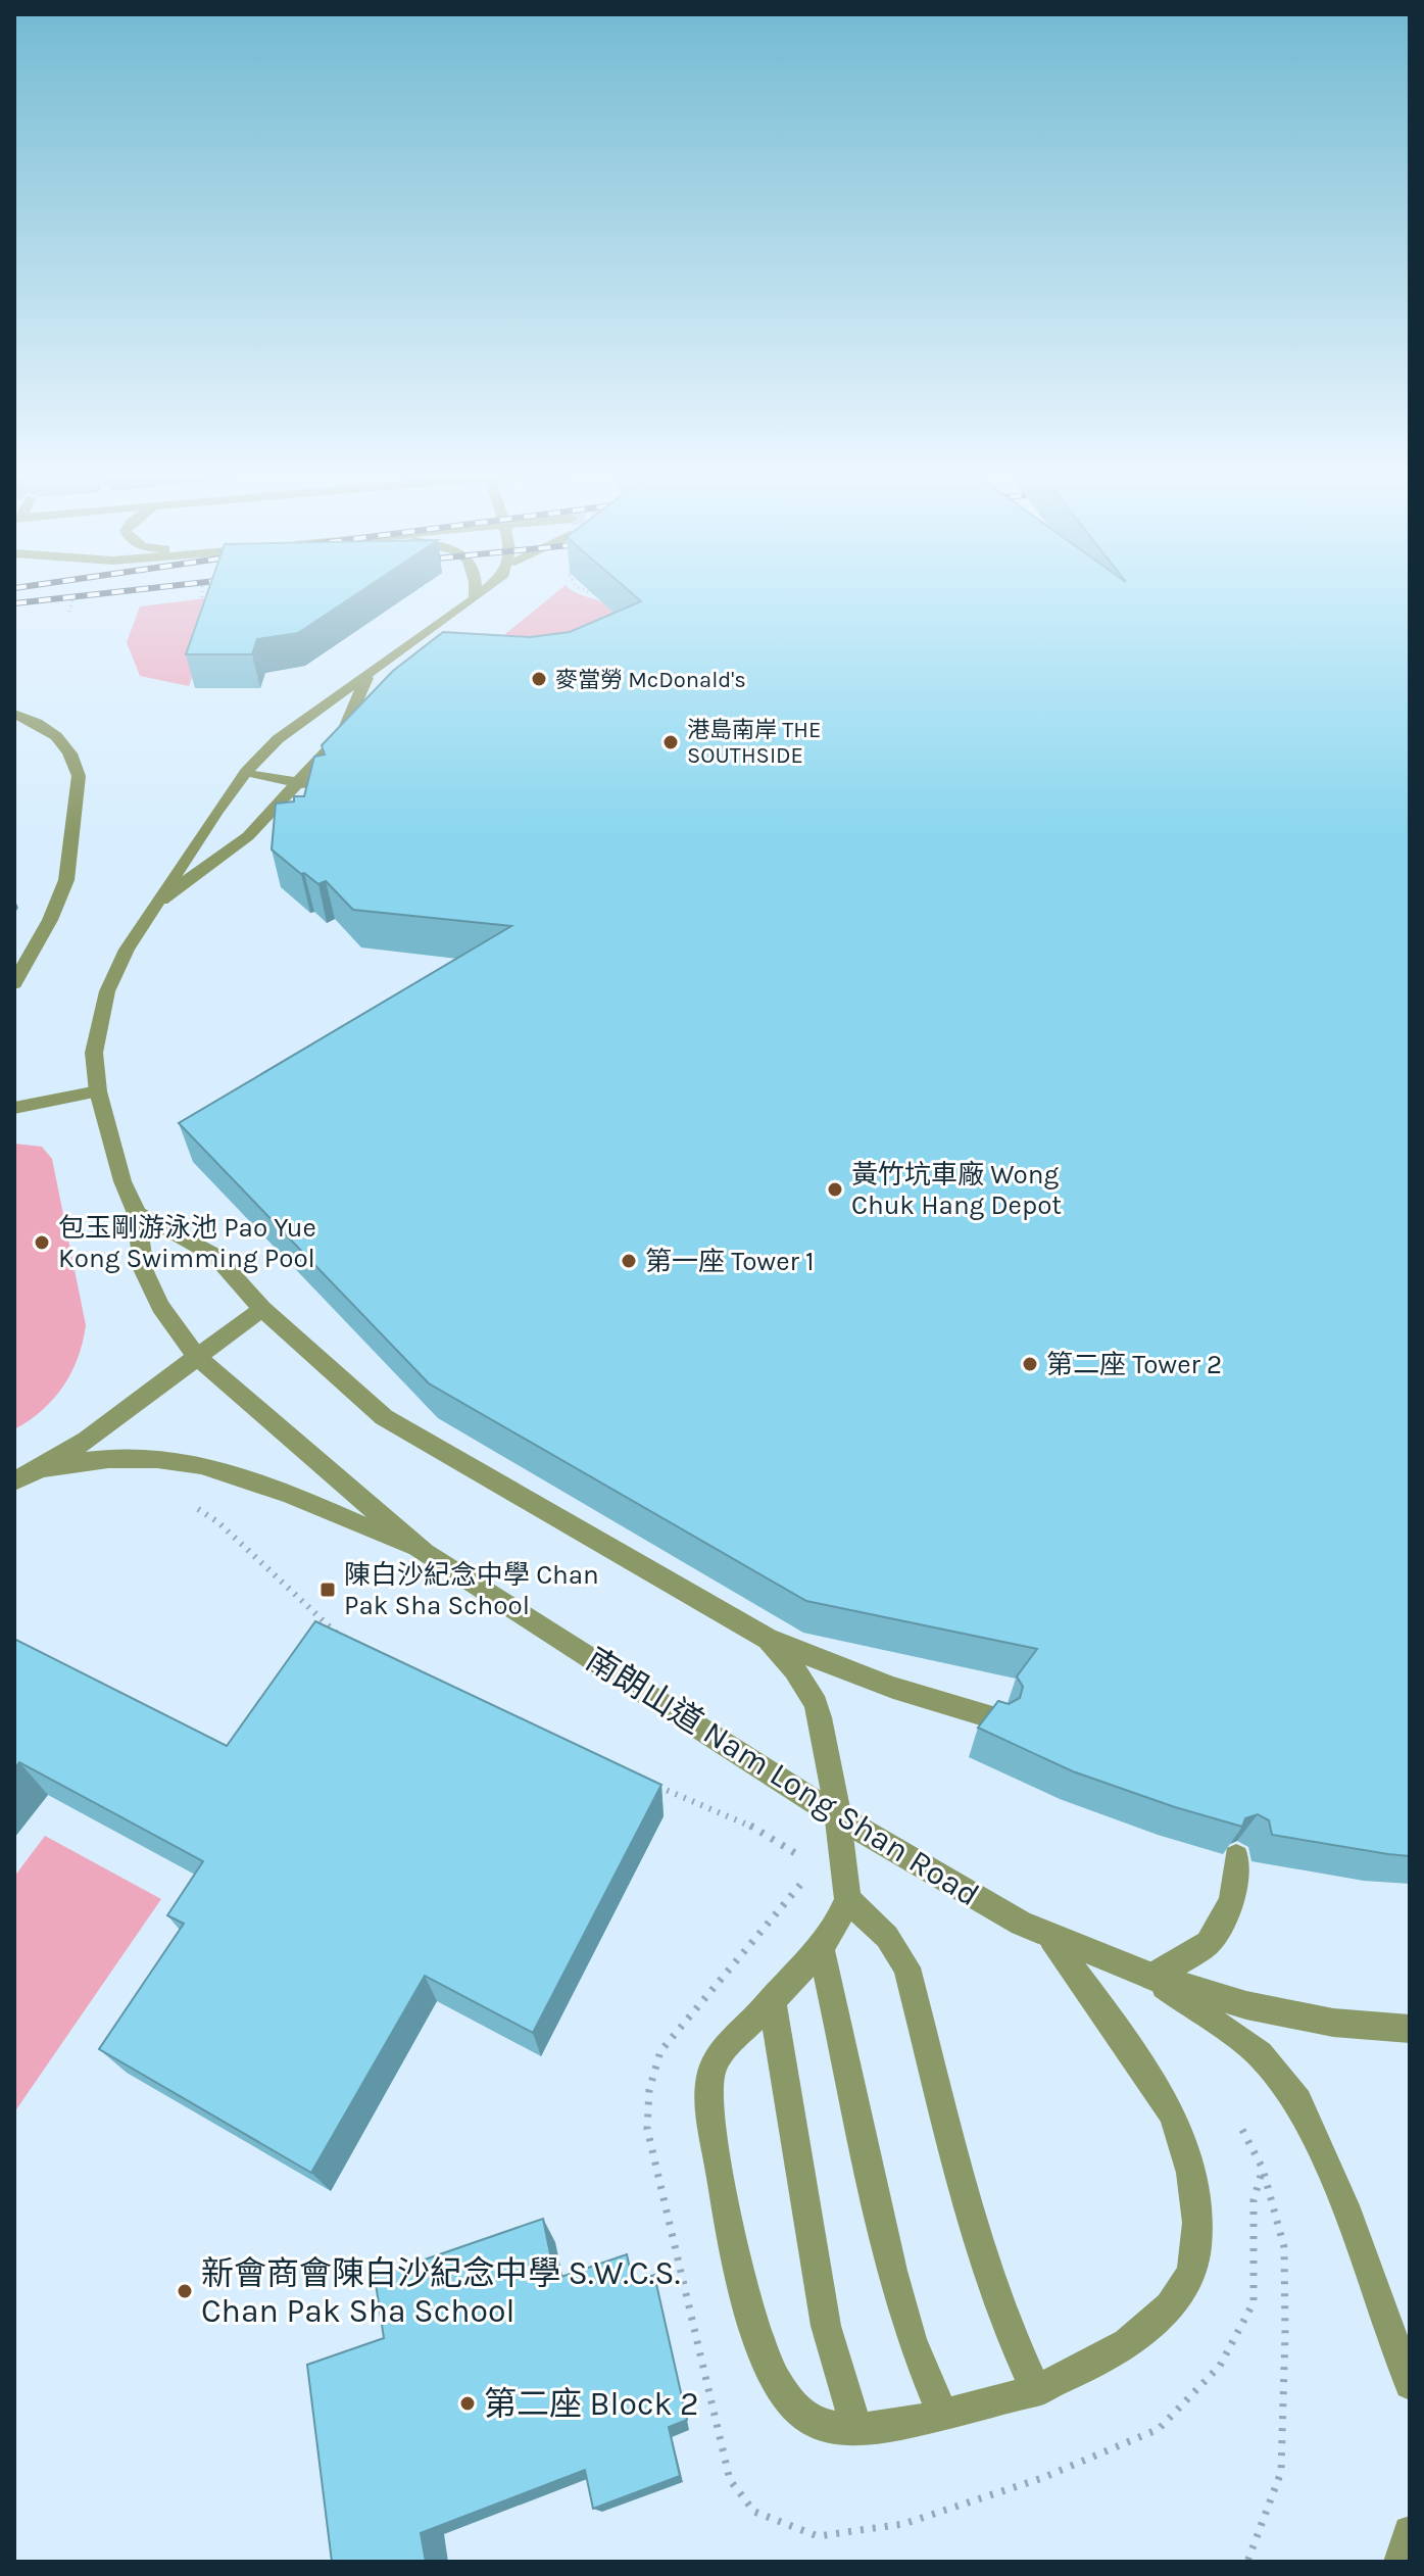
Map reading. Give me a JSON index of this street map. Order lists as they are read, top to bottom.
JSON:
{
  "streets": {
    "street": ["南朗山道 Nam Long Shan Road"]
  },
  "places": {
    "other": [
      "麥當勞 McDonald's",
      "港島南岸 THE SOUTHSIDE",
      "黃竹坑車廠 Wong Chuk Hang Depot",
      "包玉剛游泳池 Pao Yue Kong Swimming Pool",
      "第一座 Tower 1",
      "第二座 Tower 2",
      "新會商會陳白沙紀念中學 S.W.C.S. Chan Pak Sha School",
      "第二座 Block 2"
    ],
    "transit": ["陳白沙紀念中學 Chan Pak Sha School"]
  }
}
